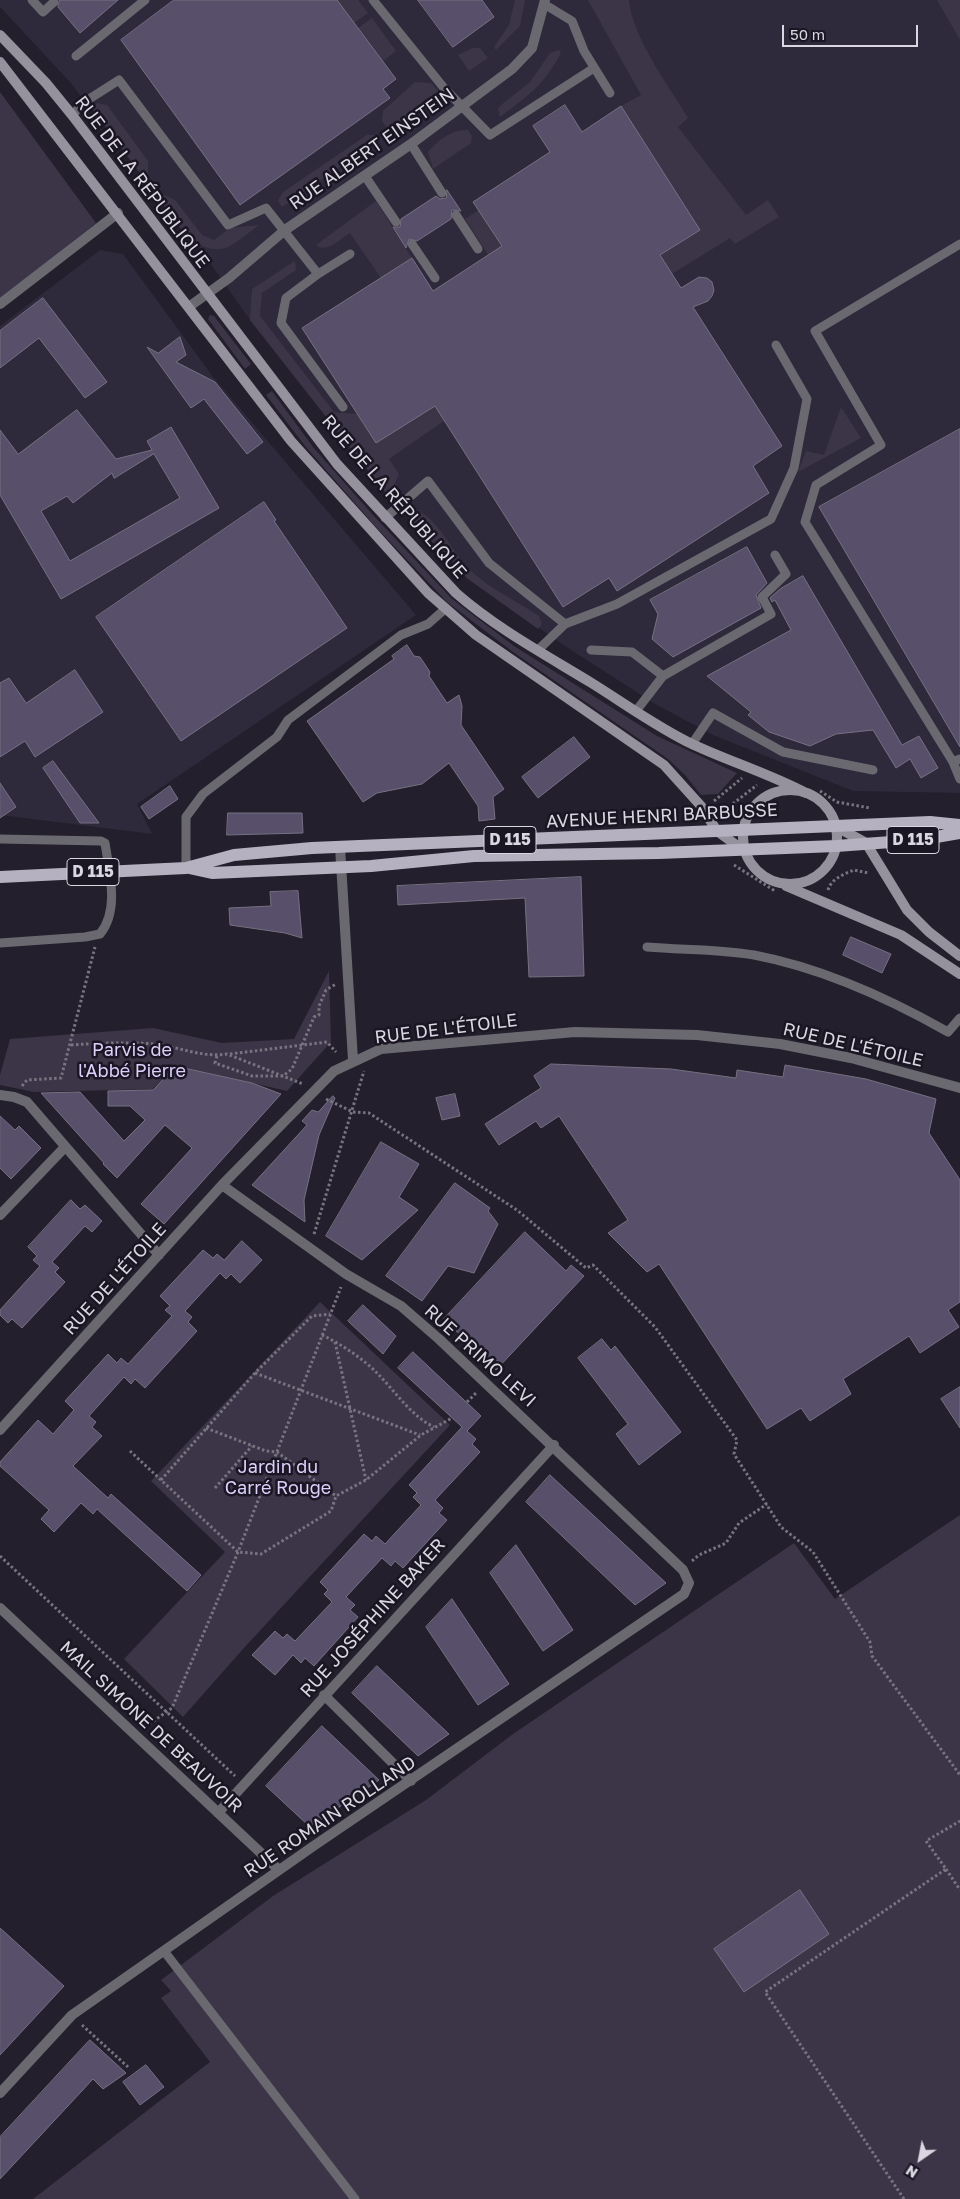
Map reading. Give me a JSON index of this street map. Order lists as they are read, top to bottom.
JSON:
{
  "streets": {
    "main road": ["RUE DE LA RÉPUBLIQUE", "AVENUE HENRI BARBUSSE", "D 115"],
    "street": [
      "RUE ALBERT EINSTEIN",
      "RUE DE L'ÉTOILE",
      "RUE PRIMO LEVI",
      "RUE JOSÉPHINE BAKER",
      "MAIL SIMONE DE BEAUVOIR",
      "RUE ROMAIN ROLLAND"
    ]
  },
  "crossings": [
    ["RUE ALBERT EINSTEIN", "RUE DE LA RÉPUBLIQUE"],
    ["RUE DE LA RÉPUBLIQUE", "AVENUE HENRI BARBUSSE"],
    ["RUE DE L'ÉTOILE", "RUE PRIMO LEVI"],
    ["RUE PRIMO LEVI", "RUE JOSÉPHINE BAKER"],
    ["RUE PRIMO LEVI", "RUE ROMAIN ROLLAND"],
    ["RUE JOSÉPHINE BAKER", "MAIL SIMONE DE BEAUVOIR"],
    ["MAIL SIMONE DE BEAUVOIR", "RUE ROMAIN ROLLAND"]
  ],
  "parks": ["Parvis de l'Abbé Pierre", "Jardin du Carré Rouge"],
  "scale_bar": "50 m",
  "north": "bottom left"
}
